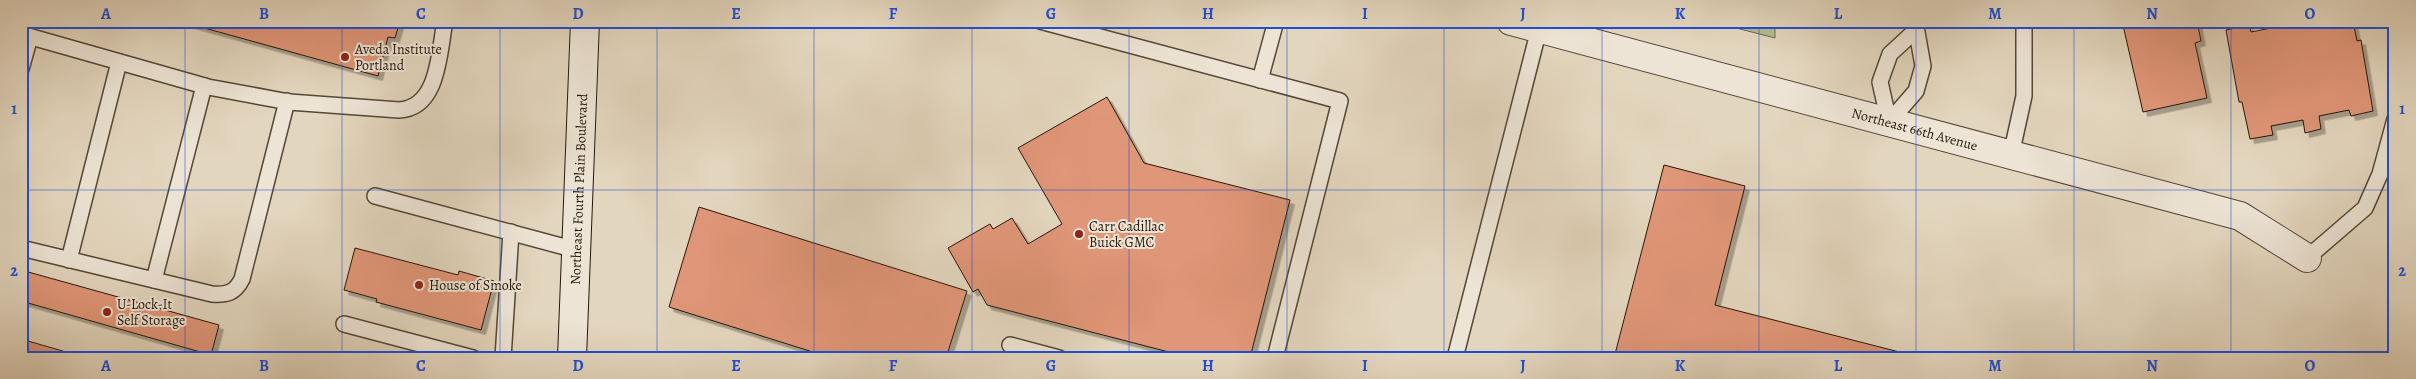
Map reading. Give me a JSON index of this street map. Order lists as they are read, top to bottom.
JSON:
{
  "streets": {
    "street": ["Northeast 66th Avenue", "Northeast Fourth Plain Boulevard"]
  },
  "places": [
    "Aveda Institute Portland",
    "Carr Cadillac Buick GMC",
    "House of Smoke",
    "U-Lock-It Self Storage"
  ],
  "grid": {
    "columns": [
      "A",
      "B",
      "C",
      "D",
      "E",
      "F",
      "G",
      "H",
      "I",
      "J",
      "K",
      "L",
      "M",
      "N",
      "O"
    ],
    "rows": ["1", "2"]
  }
}
